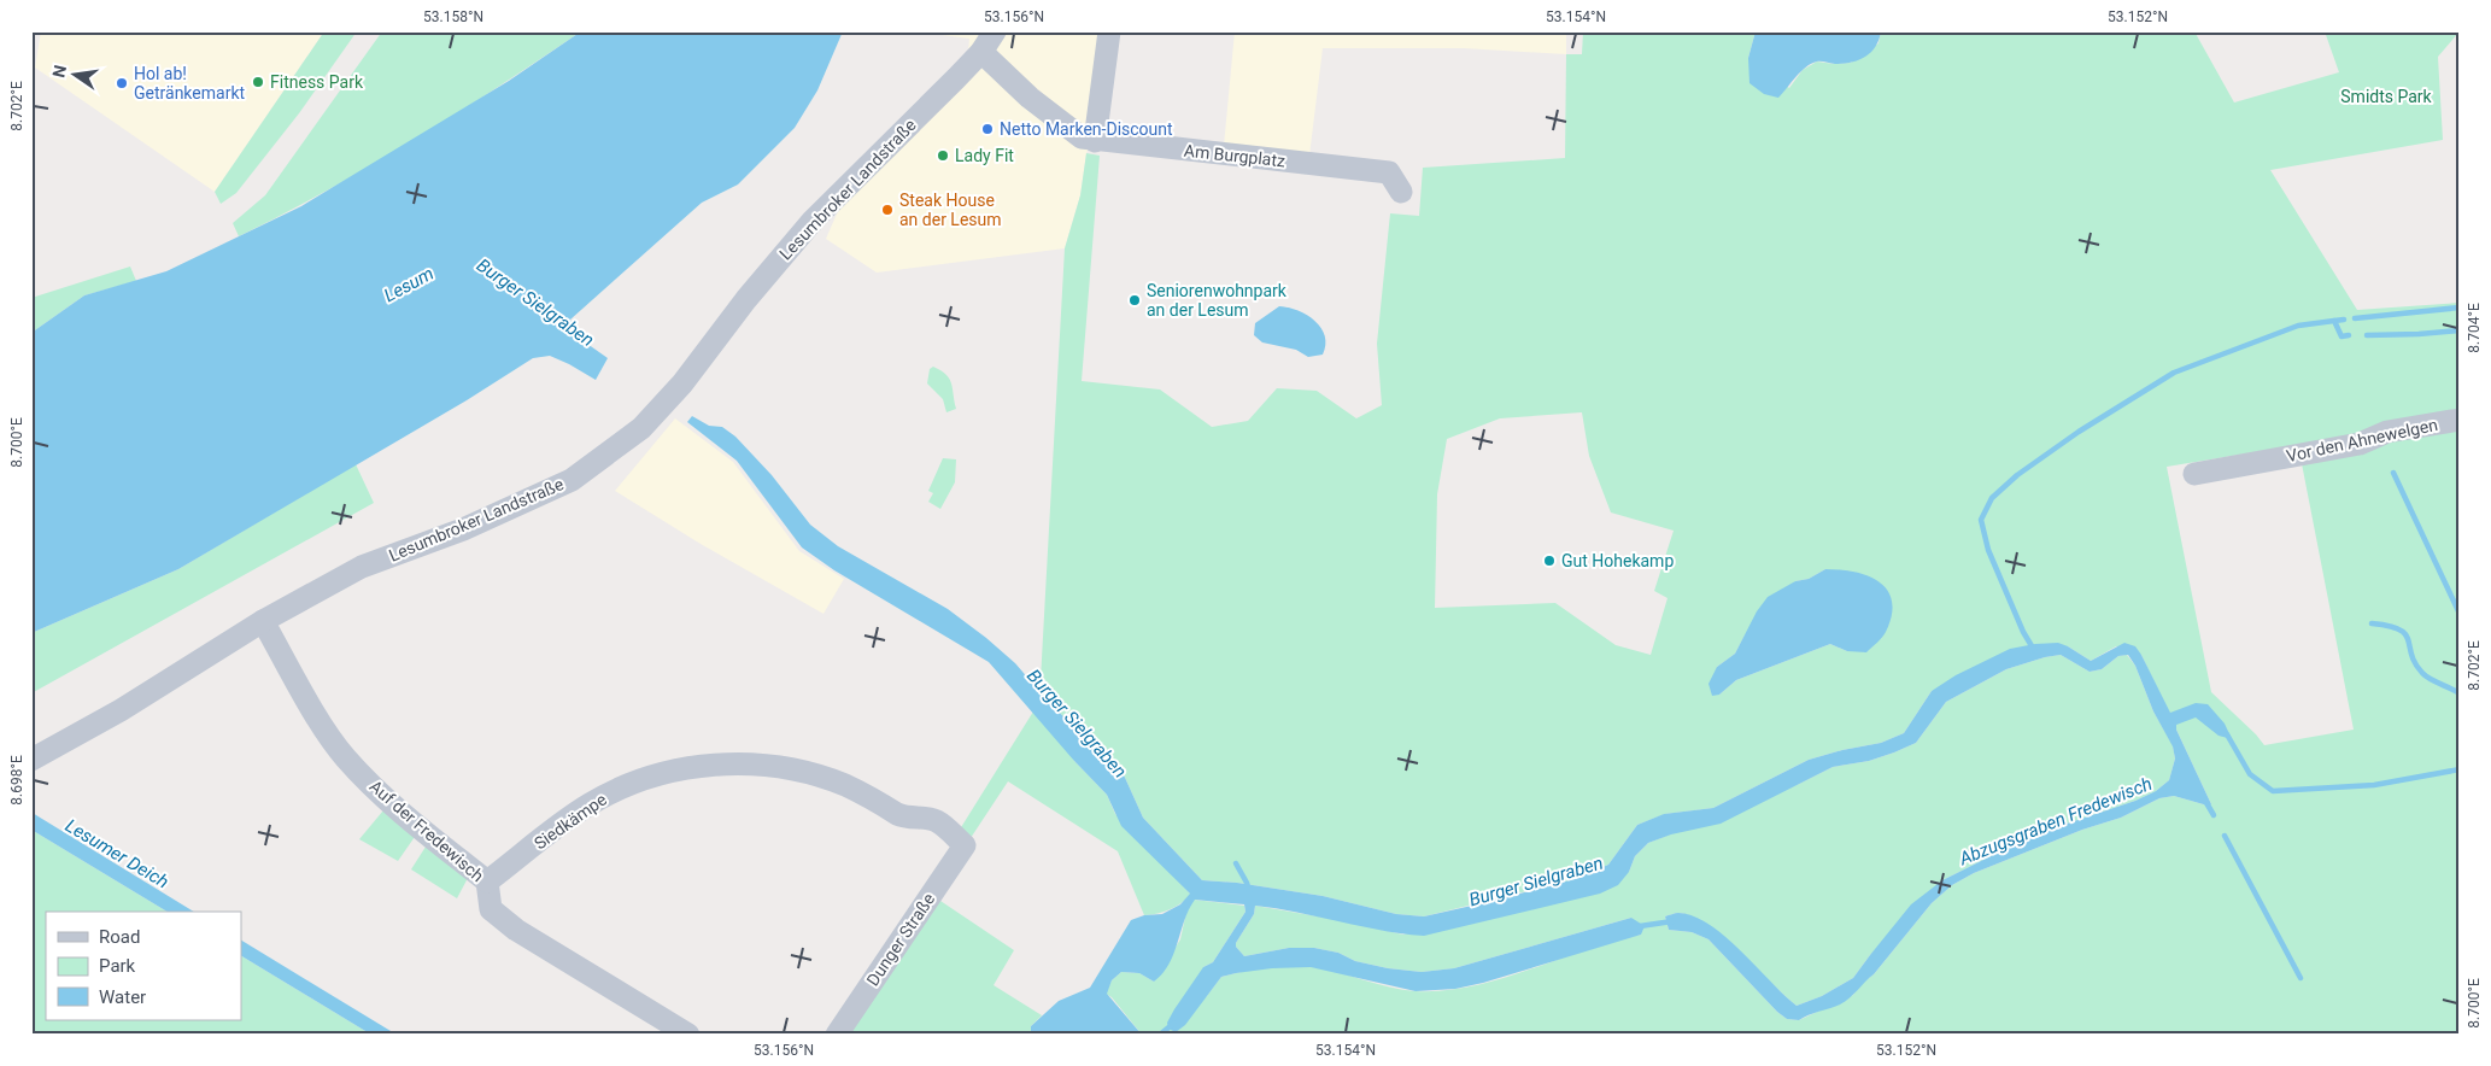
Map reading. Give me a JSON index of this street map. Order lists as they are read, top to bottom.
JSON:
{
  "streets": {
    "street": [
      "Am Burgplatz",
      "Lesumbroker Landstraße",
      "Vor den Ahnewelgen",
      "Siedkämpe",
      "Auf der Fredewisch",
      "Dunger Straße"
    ]
  },
  "crossings": [
    ["Am Burgplatz", "Lesumbroker Landstraße"],
    ["Lesumbroker Landstraße", "Auf der Fredewisch"],
    ["Siedkämpe", "Auf der Fredewisch"],
    ["Siedkämpe", "Dunger Straße"]
  ],
  "water": [
    "Lesum",
    "Burger Sielgraben",
    "Abzugsgraben Fredewisch",
    "Lesumer Deich"
  ],
  "parks": ["Smidts Park"],
  "places": [
    "Fitness Park",
    "Hol ab! Getränkemarkt",
    "Netto Marken-Discount",
    "Lady Fit",
    "Steak House an der Lesum",
    "Seniorenwohnpark an der Lesum",
    "Gut Hohekamp"
  ],
  "legend": ["Road", "Park", "Water"],
  "north": "left",
  "coordinates": [
    "53.158°N",
    "53.156°N",
    "53.154°N",
    "53.152°N",
    "8.702°E",
    "8.704°E",
    "8.700°E",
    "8.698°E"
  ]
}
